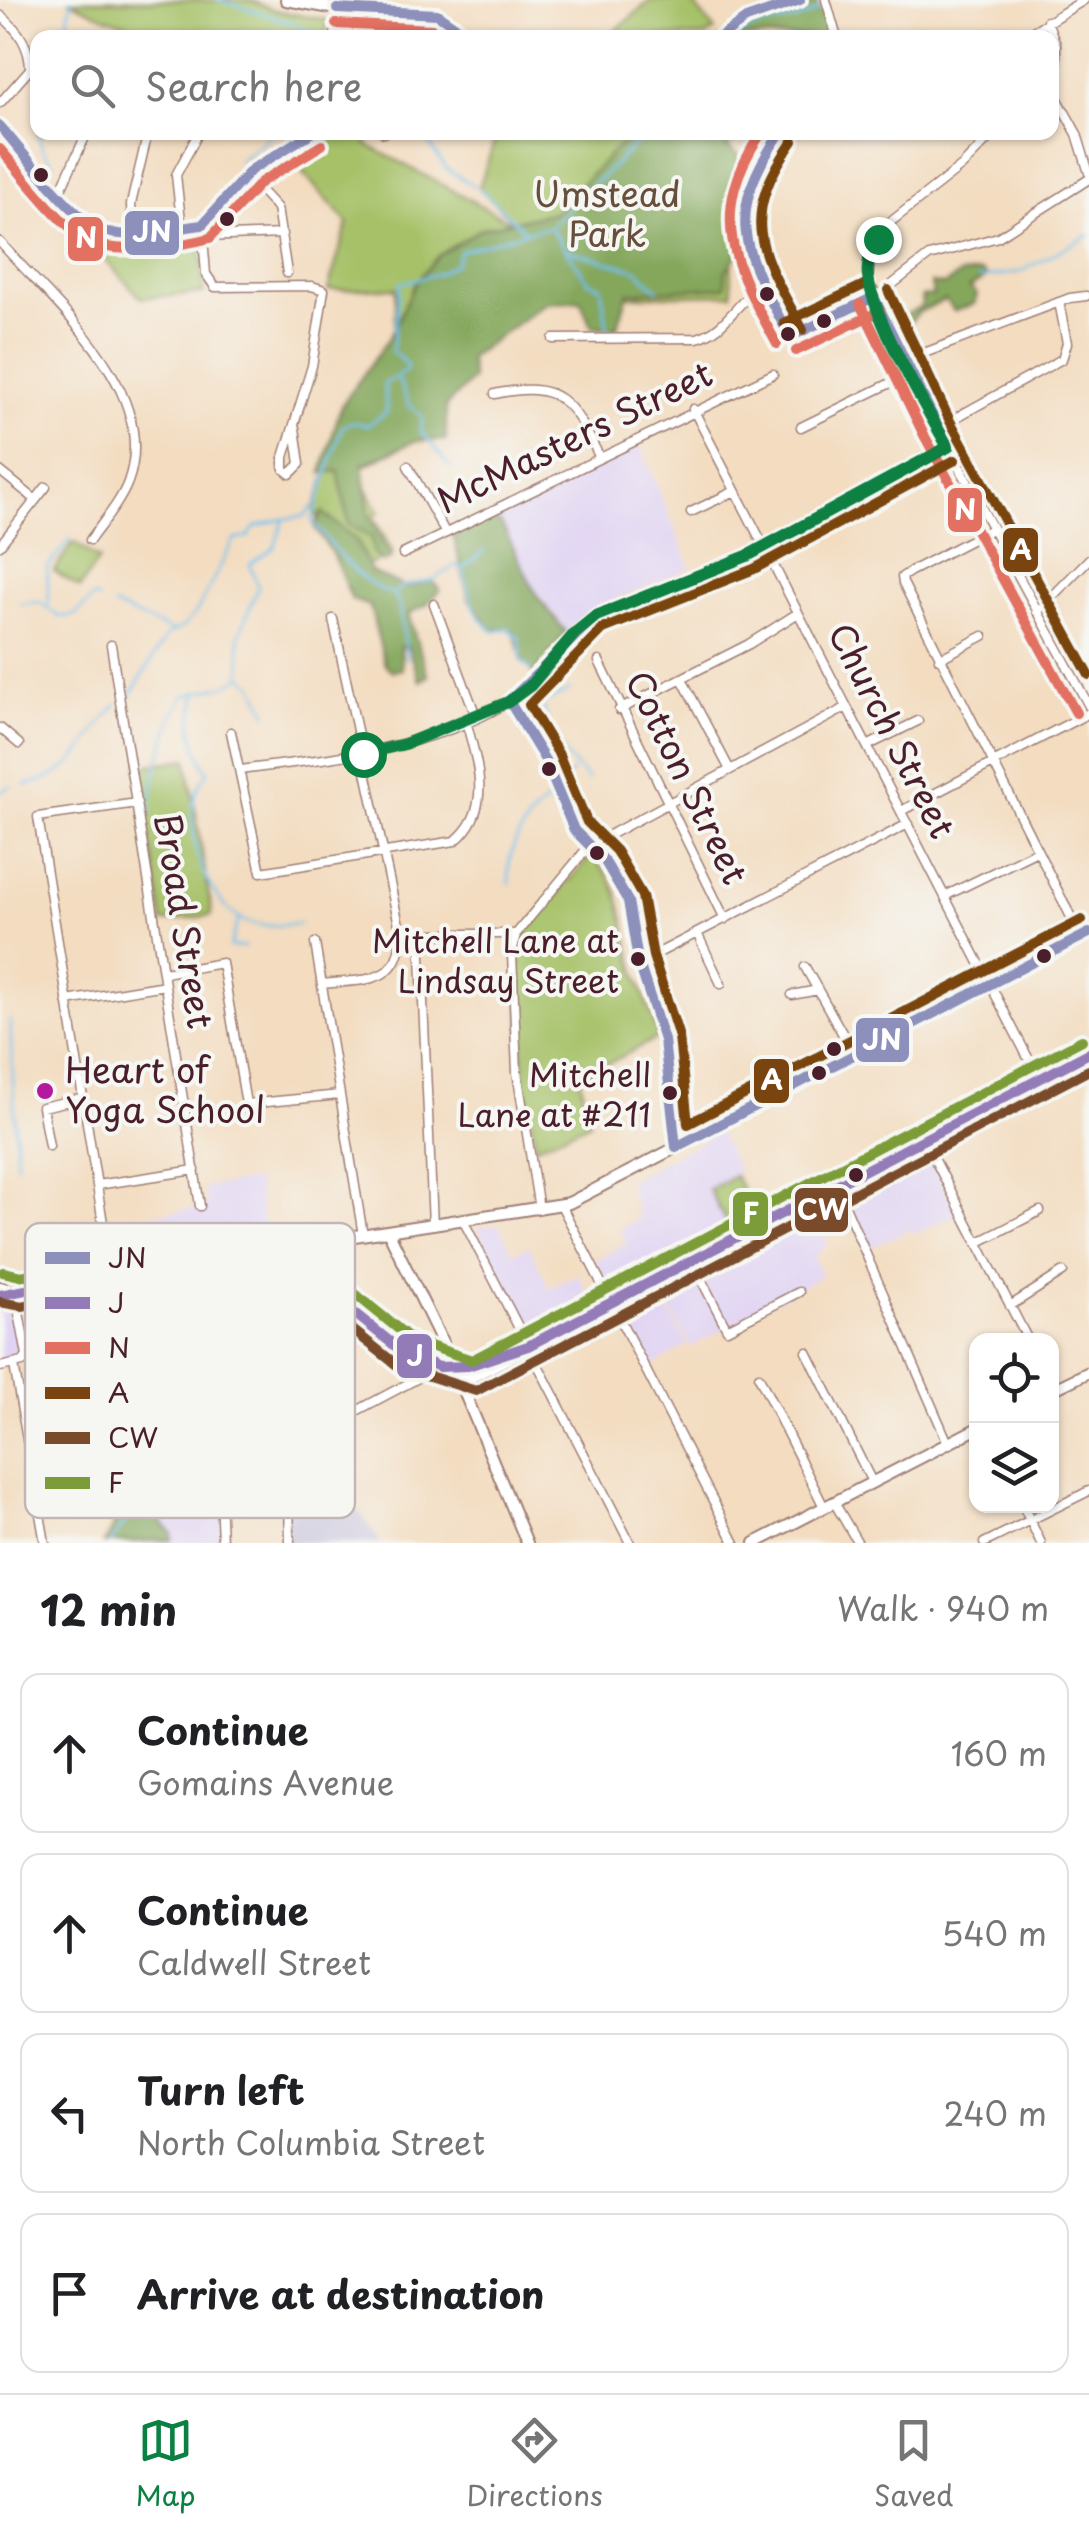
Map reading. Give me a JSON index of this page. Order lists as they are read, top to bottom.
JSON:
{
  "streets": {
    "street": [
      "McMasters Street",
      "Church Street",
      "Cotton Street",
      "Broad Street"
    ]
  },
  "crossings": [
    ["McMasters Street", "Church Street"]
  ],
  "parks": ["Umstead Park"],
  "places": ["Mitchell Lane at Lindsay Street", "Heart of Yoga School", "Mitchell Lane at #211"],
  "lines": [
    "transit line JN",
    "transit line N",
    "transit line A",
    "transit line F",
    "transit line J",
    "transit line CW"
  ],
  "legend": [
    "JN",
    "J",
    "N",
    "A",
    "CW",
    "F"
  ],
  "page": {
    "search": "Search here",
    "heading": ["12 min", "Walk · 940 m"],
    "list": [
      ["Continue", "Gomains Avenue", "160 m"],
      ["Continue", "Caldwell Street", "540 m"],
      ["Turn left", "North Columbia Street", "240 m"],
      "Arrive at destination"
    ],
    "nav": ["Map", "Directions", "Saved"]
  }
}
